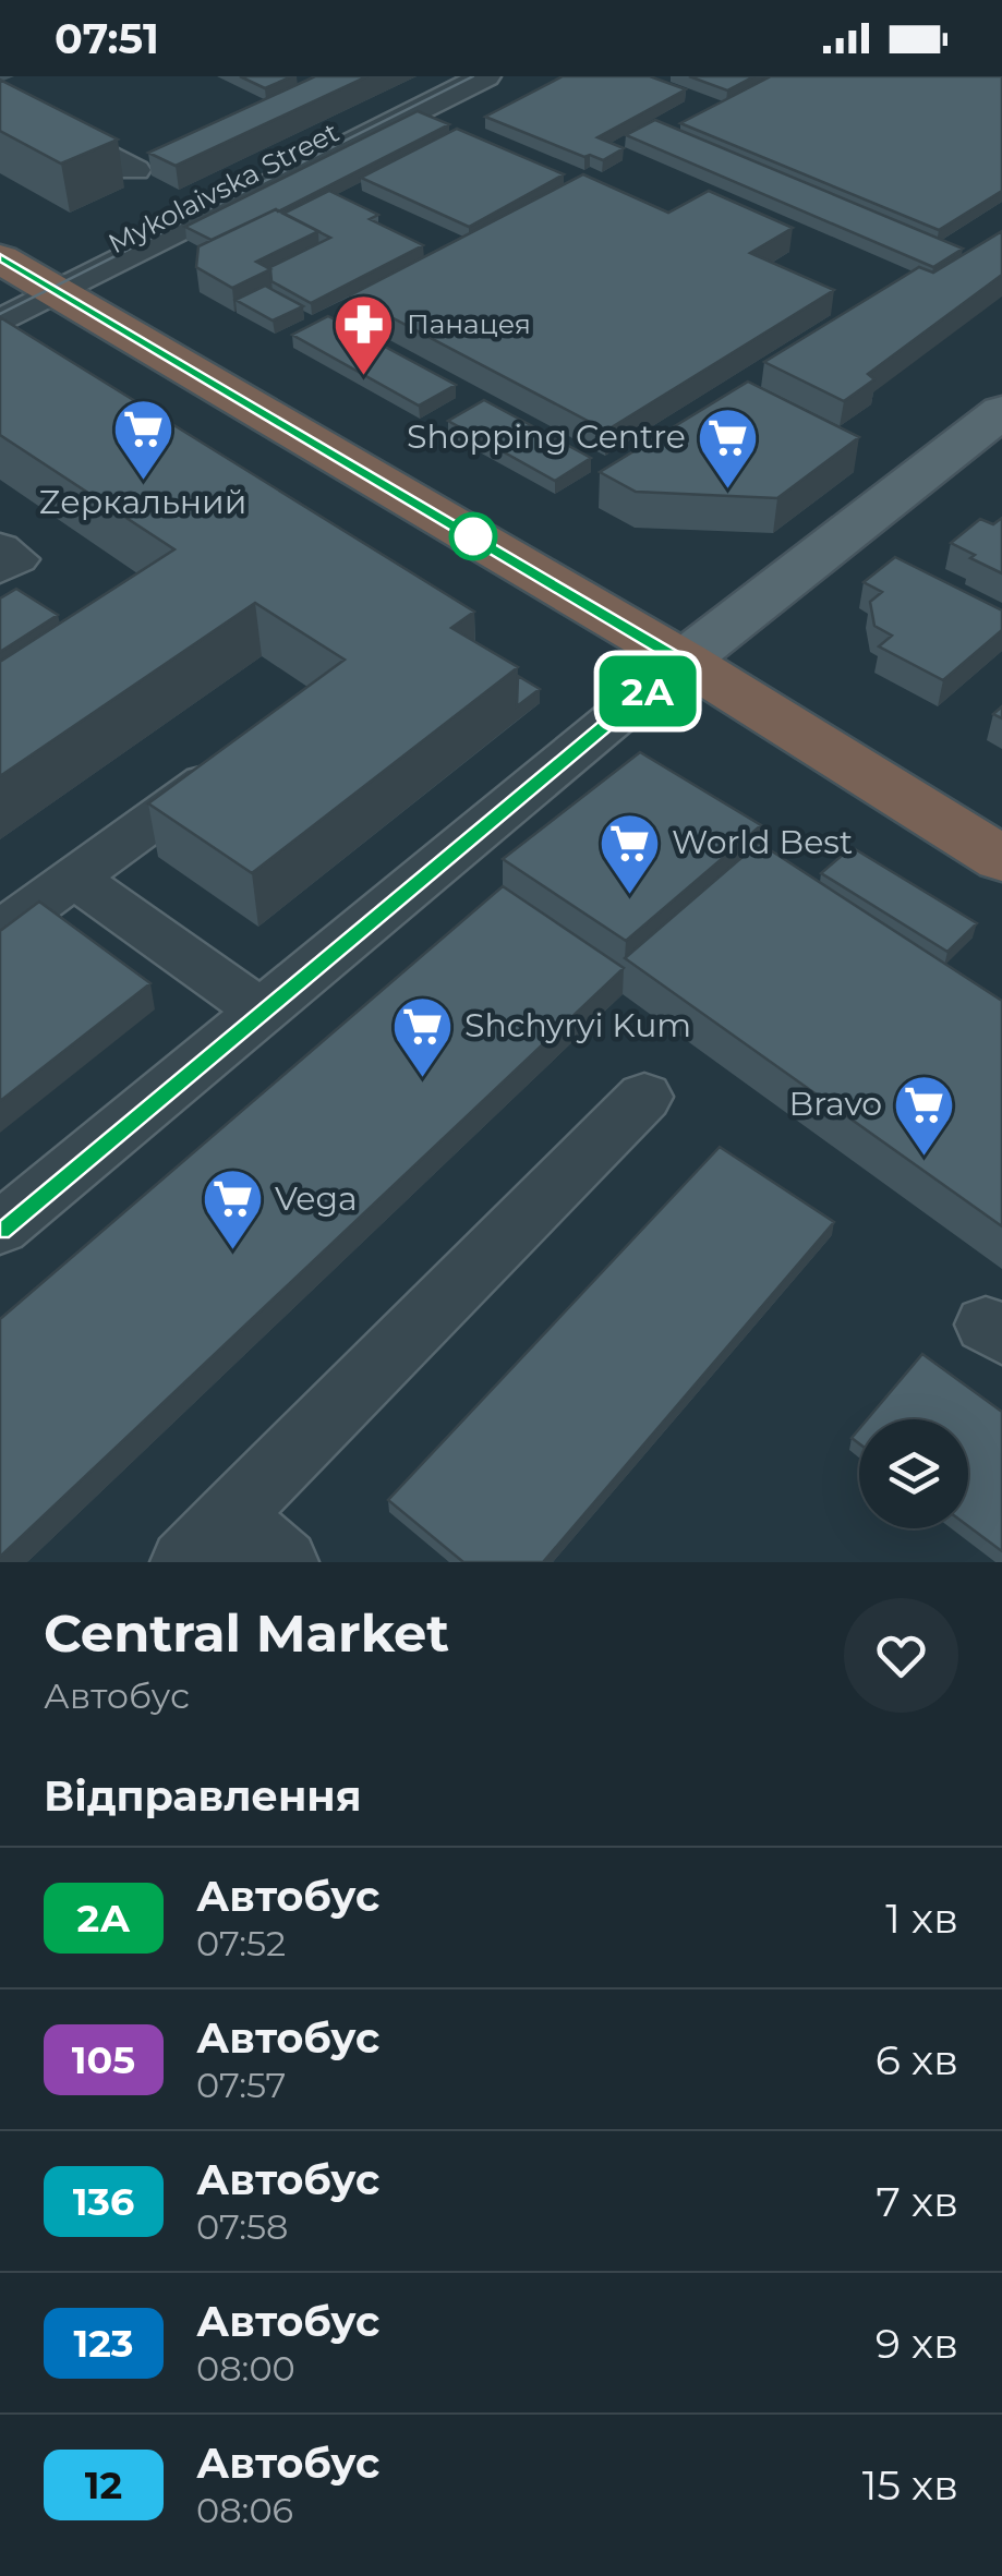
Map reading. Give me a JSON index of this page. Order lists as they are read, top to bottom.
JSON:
{
  "streets": {
    "street": ["Mykolaivska Street"]
  },
  "places": {
    "pharmacy": ["Панацея"],
    "supermarket": [
      "Zеркальний",
      "Shopping Centre",
      "World Best",
      "Shchyryi Kum",
      "Bravo",
      "Vega"
    ]
  },
  "lines": ["bus line 2А"],
  "page": {
    "status": "07:51",
    "on_map": "2А",
    "heading": [
      ["Central Market", "Автобус"],
      "Відправлення"
    ],
    "list": [
      {
        "mark": "2А",
        "name": "Автобус",
        "note": "07:52",
        "value": "1 хв"
      },
      {
        "mark": "105",
        "name": "Автобус",
        "note": "07:57",
        "value": "6 хв"
      },
      {
        "mark": "136",
        "name": "Автобус",
        "note": "07:58",
        "value": "7 хв"
      },
      {
        "mark": "123",
        "name": "Автобус",
        "note": "08:00",
        "value": "9 хв"
      },
      {
        "mark": "12",
        "name": "Автобус",
        "note": "08:06",
        "value": "15 хв"
      }
    ]
  }
}
